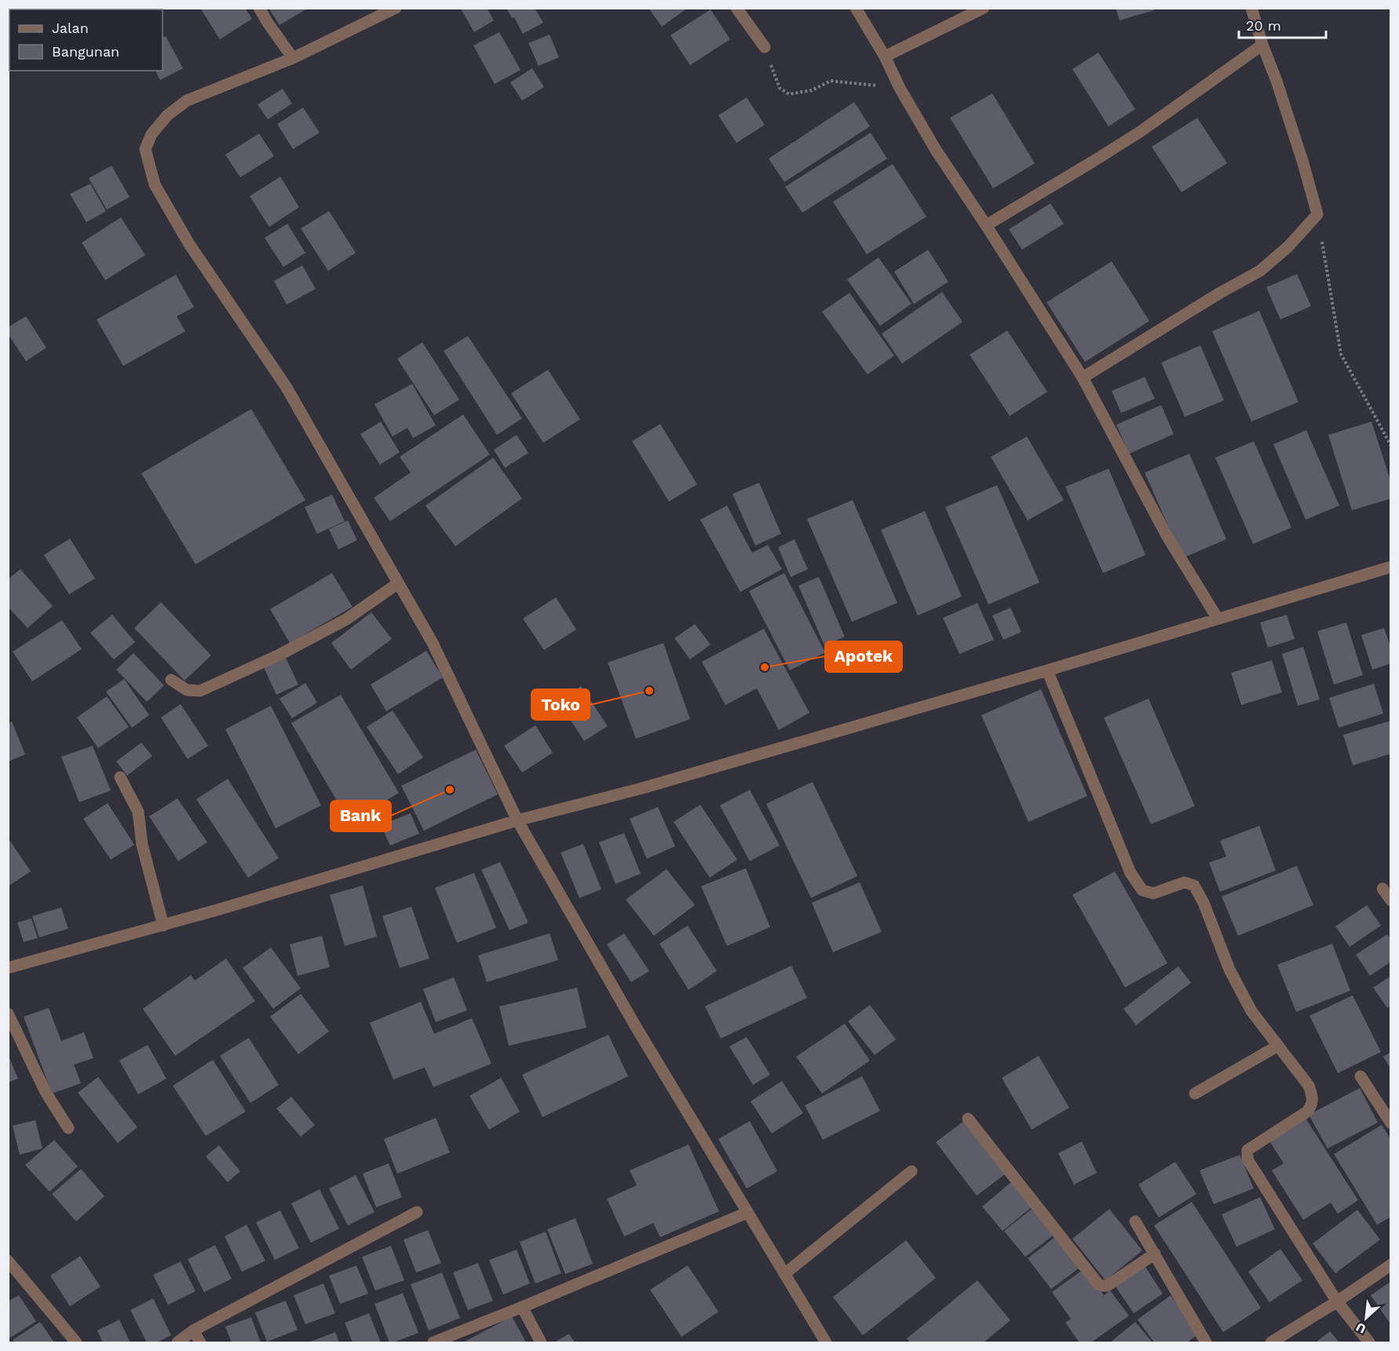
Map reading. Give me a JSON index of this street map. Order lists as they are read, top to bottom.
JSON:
{
  "places": ["Apotek", "Toko", "Bank"],
  "legend": ["Jalan", "Bangunan"],
  "scale_bar": "20 m",
  "north": "bottom left"
}
